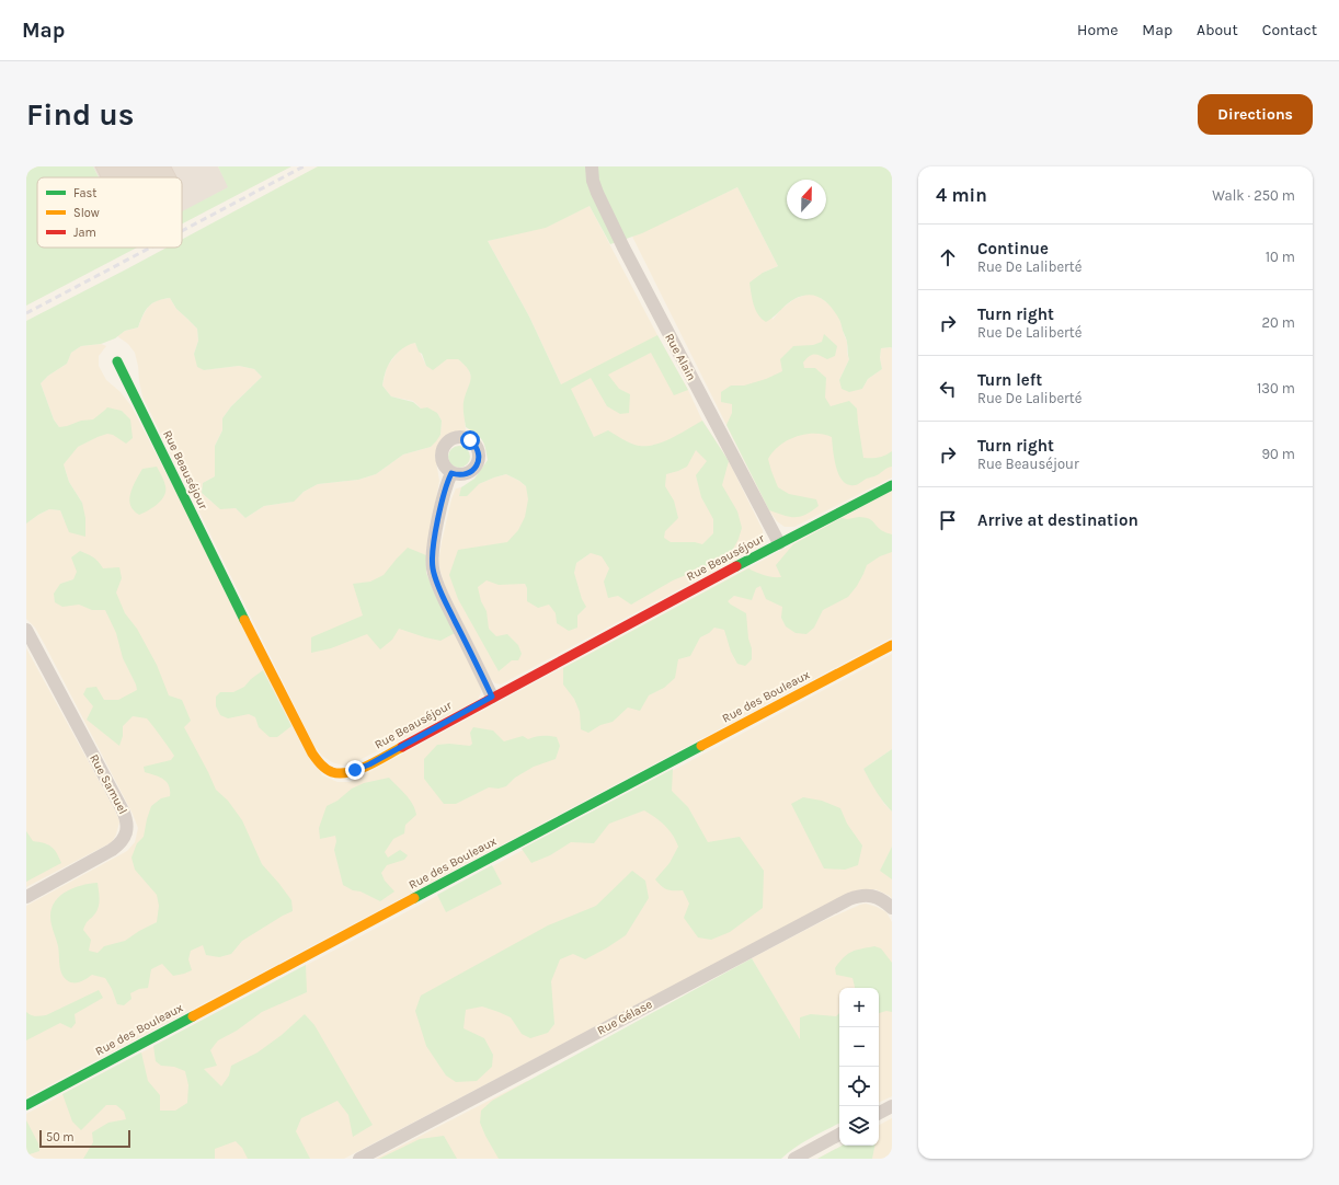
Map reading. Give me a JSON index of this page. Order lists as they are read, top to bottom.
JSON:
{
  "streets": {
    "street": [
      "Rue Alain",
      "Rue Beauséjour",
      "Rue des Bouleaux",
      "Rue Samuel",
      "Rue Gélase"
    ]
  },
  "crossings": [
    ["Rue Alain", "Rue Beauséjour"]
  ],
  "legend": ["Fast", "Slow", "Jam"],
  "scale_bar": "50 m",
  "north": "top",
  "page": {
    "header": "Map",
    "nav": [
      "Home",
      "Map",
      "About",
      "Contact"
    ],
    "buttons": "Directions",
    "title": "Find us",
    "heading": ["4 min", "Walk · 250 m"],
    "list": [
      ["Continue", "Rue De Laliberté", "10 m"],
      ["Turn right", "Rue De Laliberté", "20 m"],
      ["Turn left", "Rue De Laliberté", "130 m"],
      ["Turn right", "Rue Beauséjour", "90 m"],
      "Arrive at destination"
    ],
    "map_buttons": ["+", "−"],
    "scale": "50 m"
  }
}
